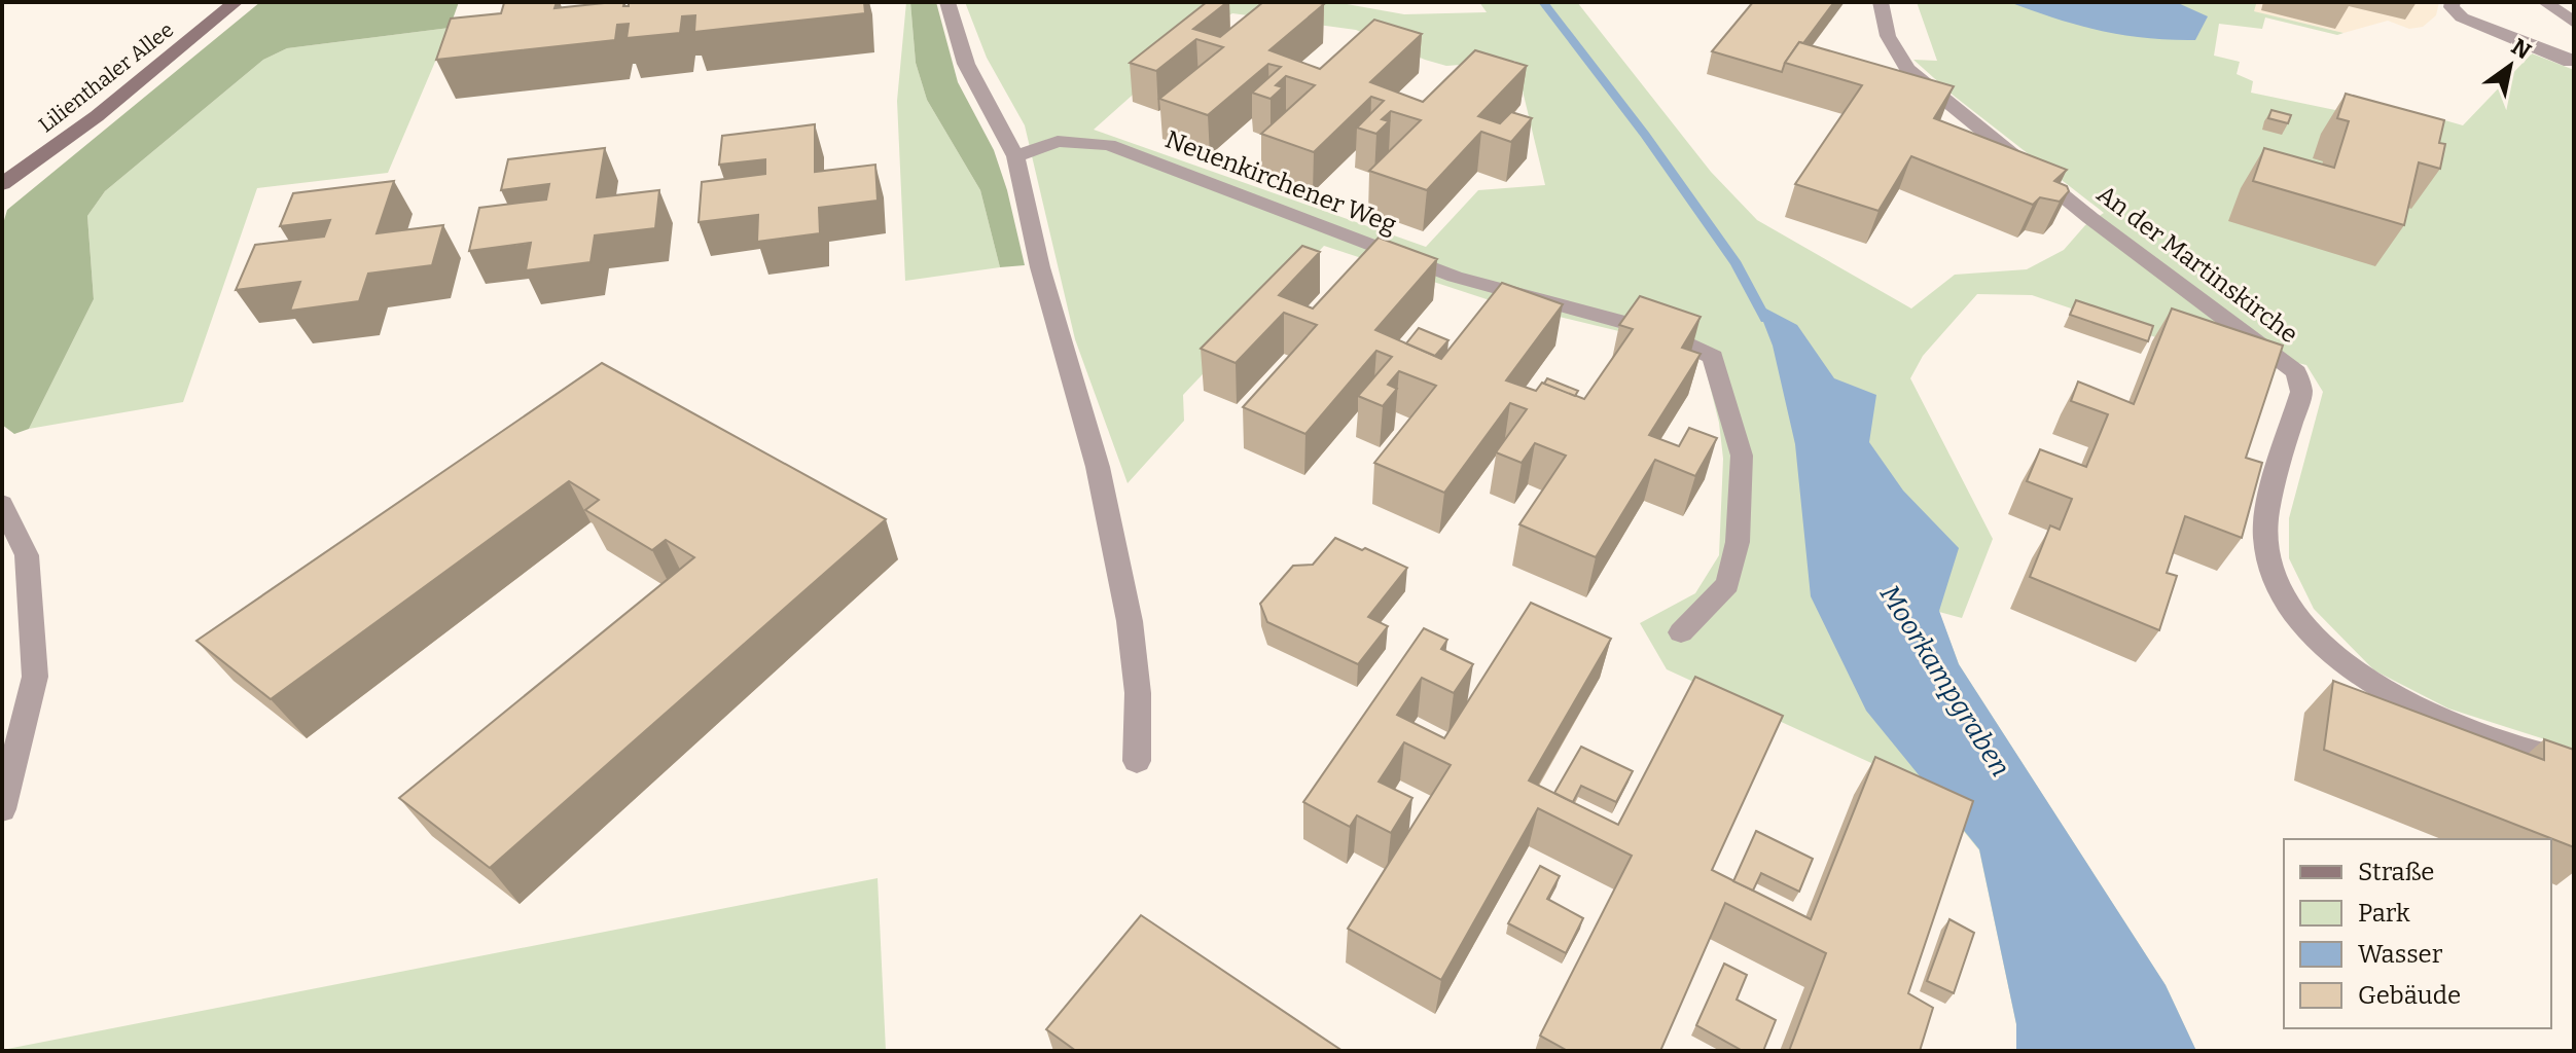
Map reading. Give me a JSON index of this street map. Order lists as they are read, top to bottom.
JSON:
{
  "streets": {
    "main road": ["Lilienthaler Allee"],
    "street": ["Neuenkirchener Weg", "An der Martinskirche"]
  },
  "water": ["Moorkampgraben"],
  "legend": [
    "Straße",
    "Park",
    "Wasser",
    "Gebäude"
  ],
  "north": "top right"
}
